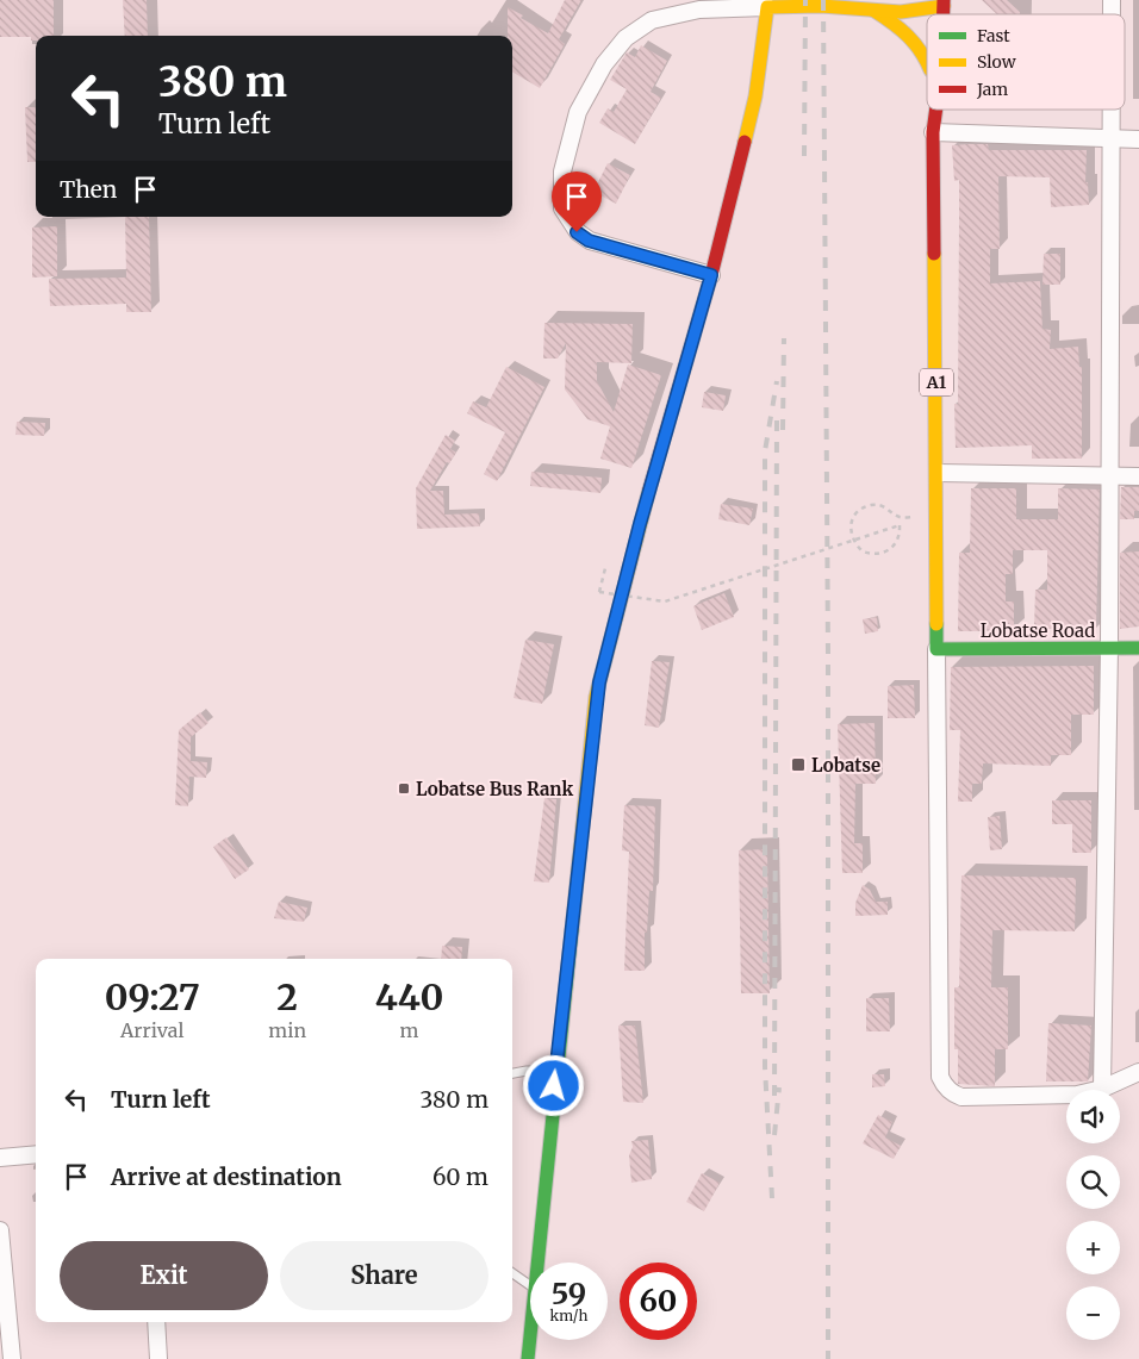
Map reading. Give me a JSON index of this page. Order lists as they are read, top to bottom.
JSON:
{
  "streets": {
    "main road": ["A1", "Lobatse Road"]
  },
  "crossings": [
    ["A1", "Lobatse Road"]
  ],
  "places": {
    "transit": ["Lobatse", "Lobatse Bus Rank"]
  },
  "legend": ["Fast", "Slow", "Jam"],
  "page": {
    "turn": ["380 m", "Turn left"],
    "then": "Then",
    "eta": [
      "09:27",
      "Arrival",
      "2",
      "min",
      "440",
      "m"
    ],
    "list": [
      {
        "name": "Turn left",
        "value": "380 m"
      },
      {
        "name": "Arrive at destination",
        "value": "60 m"
      }
    ],
    "map_buttons": ["+", "−"],
    "buttons": ["Exit", "Share"],
    "speed": "59 km/h",
    "limit": "60"
  }
}
